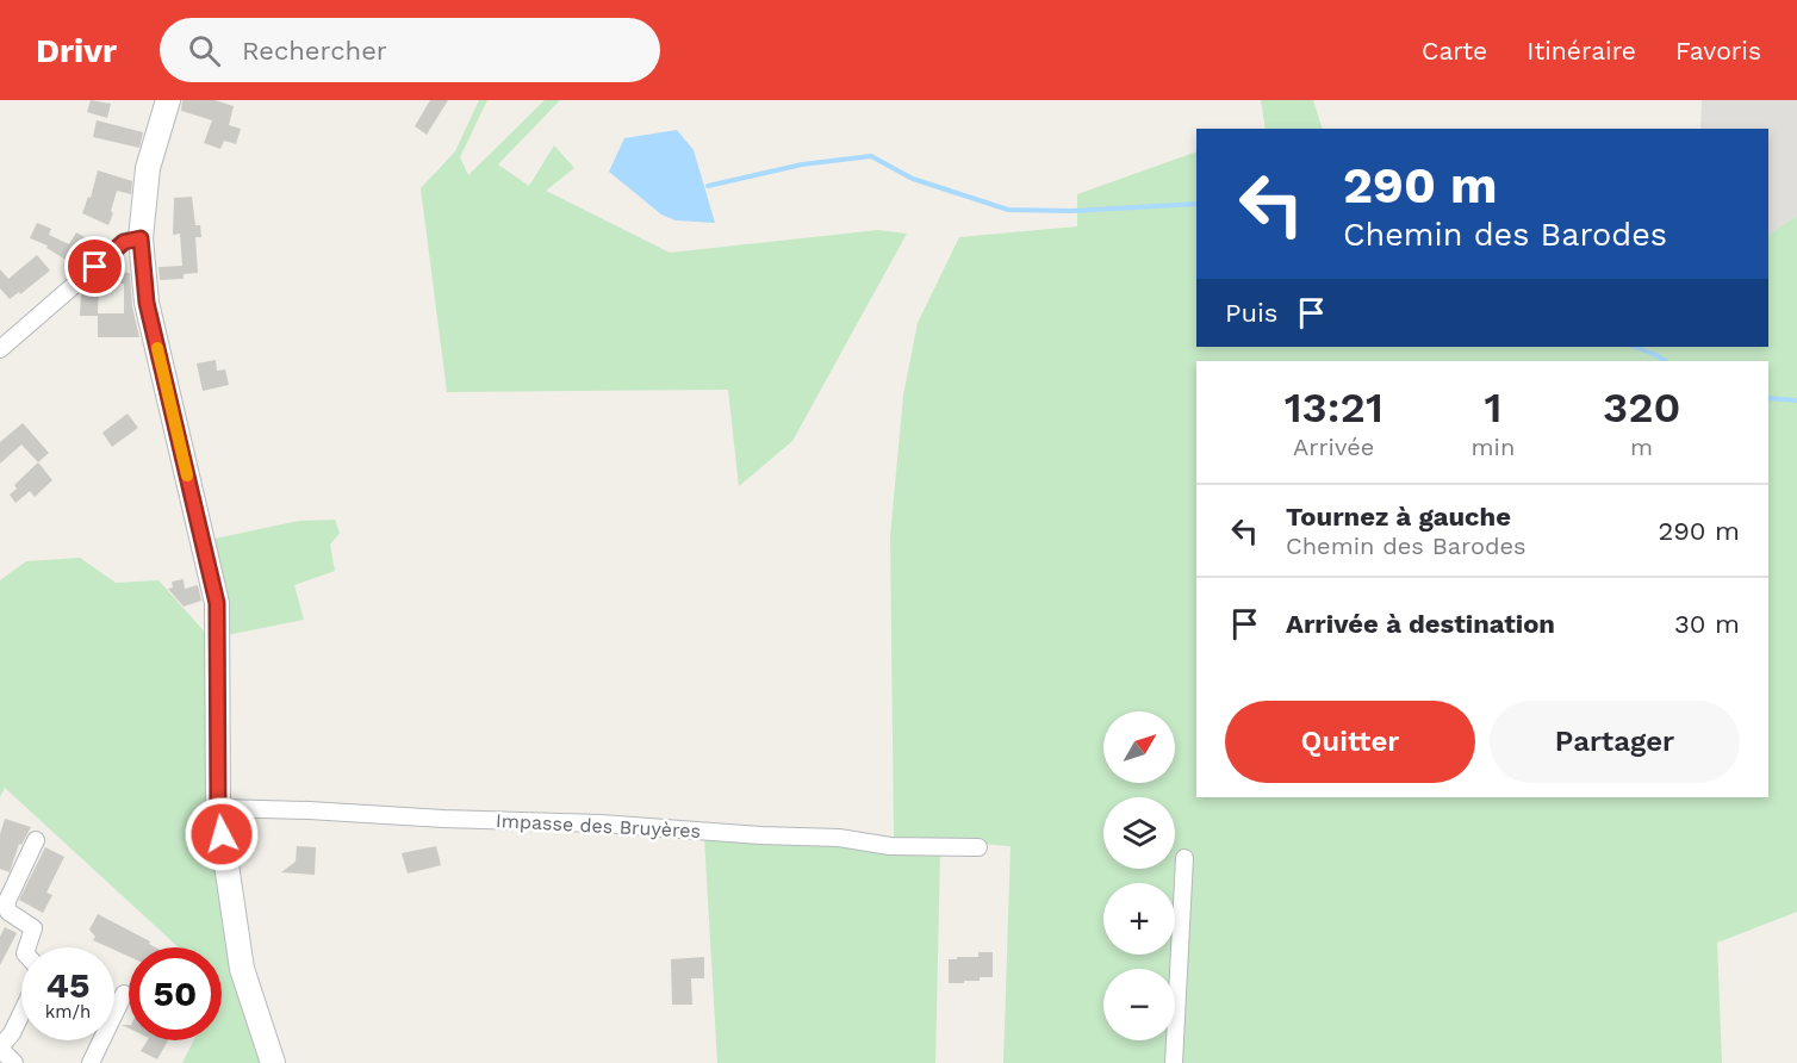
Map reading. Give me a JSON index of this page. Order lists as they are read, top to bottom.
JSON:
{
  "streets": {
    "street": ["Impasse des Bruyères"]
  },
  "north": "top right",
  "page": {
    "header": "Drivr",
    "search": "Rechercher",
    "nav": ["Carte", "Itinéraire", "Favoris"],
    "turn": ["290 m", "Chemin des Barodes"],
    "then": "Puis",
    "eta": [
      "13:21",
      "Arrivée",
      "1",
      "min",
      "320",
      "m"
    ],
    "list": [
      {
        "name": "Tournez à gauche",
        "note": "Chemin des Barodes",
        "value": "290 m"
      },
      {
        "name": "Arrivée à destination",
        "value": "30 m"
      }
    ],
    "buttons": ["Quitter", "Partager"],
    "map_buttons": ["+", "−"],
    "speed": "45 km/h",
    "limit": "50"
  }
}
